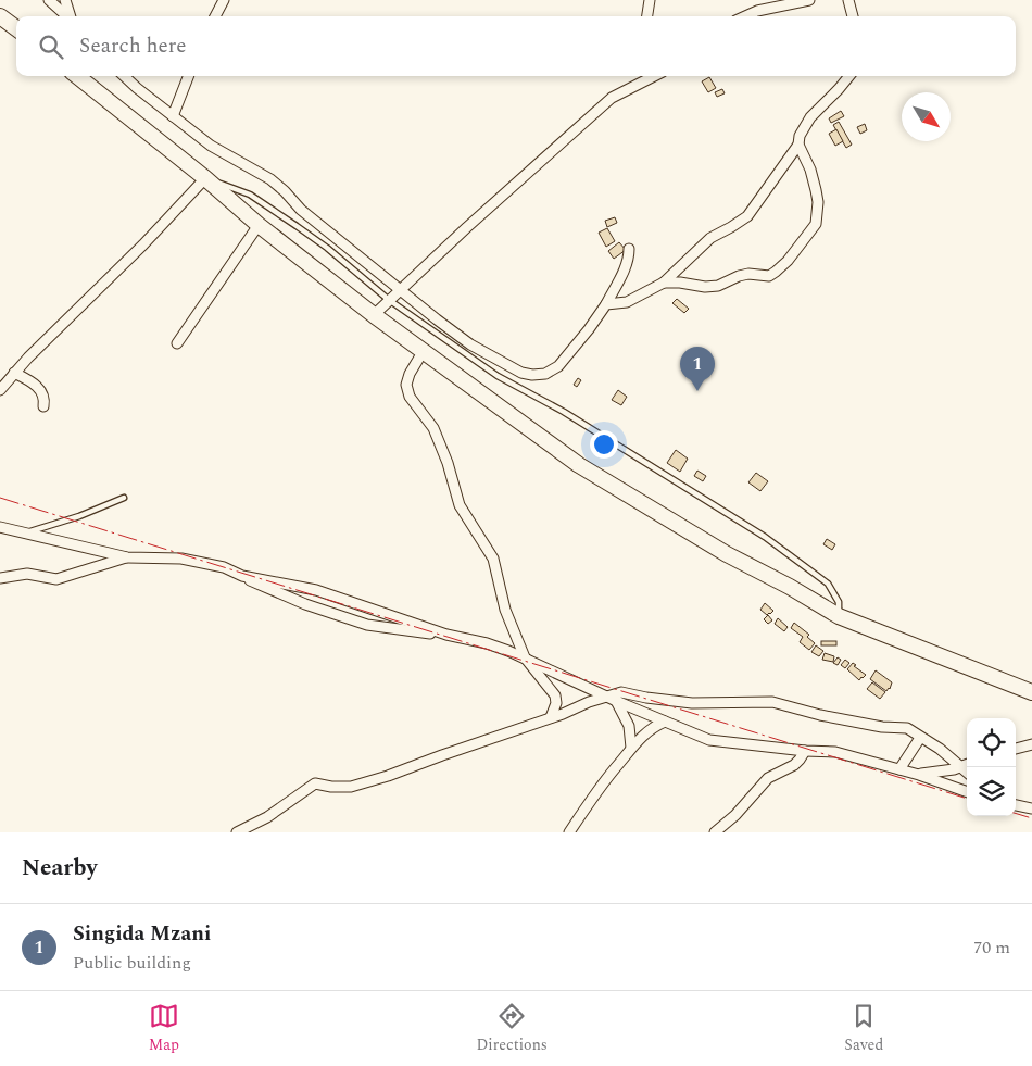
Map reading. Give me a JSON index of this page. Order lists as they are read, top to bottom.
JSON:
{
  "north": "bottom right",
  "page": {
    "search": "Search here",
    "pins": "1",
    "heading": "Nearby",
    "list": [
      {
        "mark": "1",
        "name": "Singida Mzani",
        "note": "Public building",
        "value": "70 m"
      }
    ],
    "nav": ["Map", "Directions", "Saved"]
  }
}
